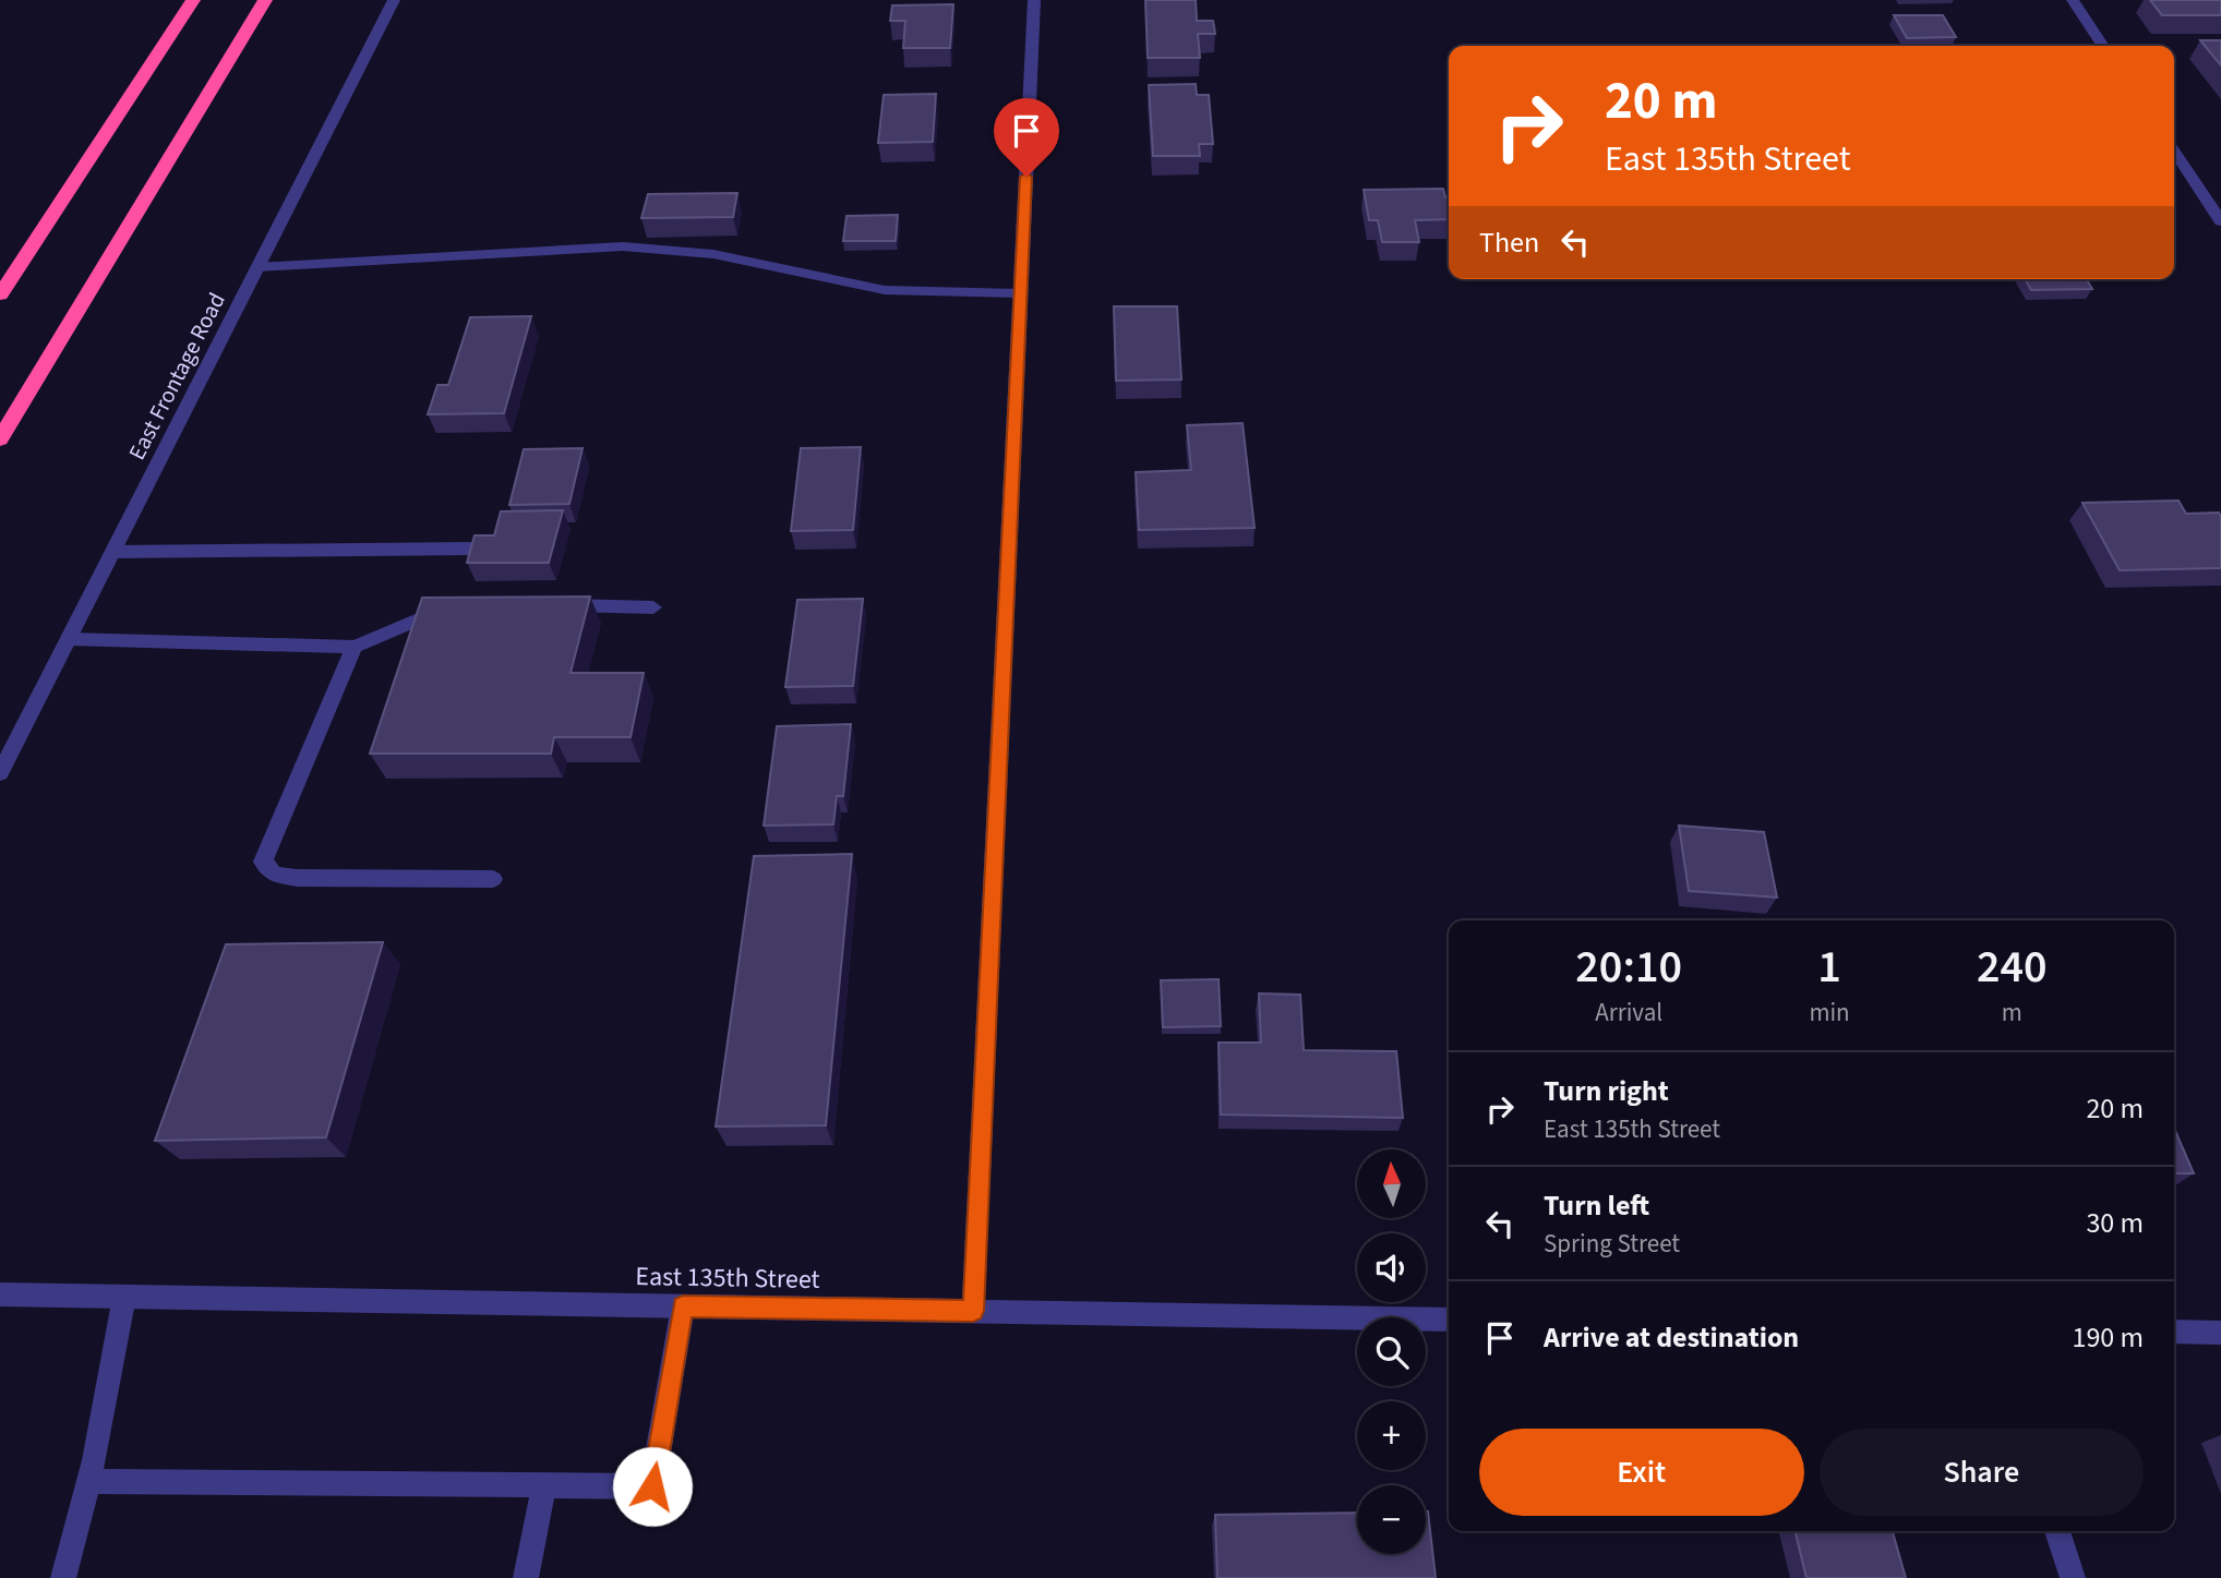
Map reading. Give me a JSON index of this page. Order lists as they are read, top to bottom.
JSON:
{
  "streets": {
    "street": ["East Frontage Road", "East 135th Street"]
  },
  "north": "top",
  "page": {
    "turn": ["20 m", "East 135th Street"],
    "then": "Then",
    "eta": [
      "20:10",
      "Arrival",
      "1",
      "min",
      "240",
      "m"
    ],
    "list": [
      {
        "name": "Turn right",
        "note": "East 135th Street",
        "value": "20 m"
      },
      {
        "name": "Turn left",
        "note": "Spring Street",
        "value": "30 m"
      },
      {
        "name": "Arrive at destination",
        "value": "190 m"
      }
    ],
    "map_buttons": ["+", "−"],
    "buttons": ["Exit", "Share"]
  }
}
